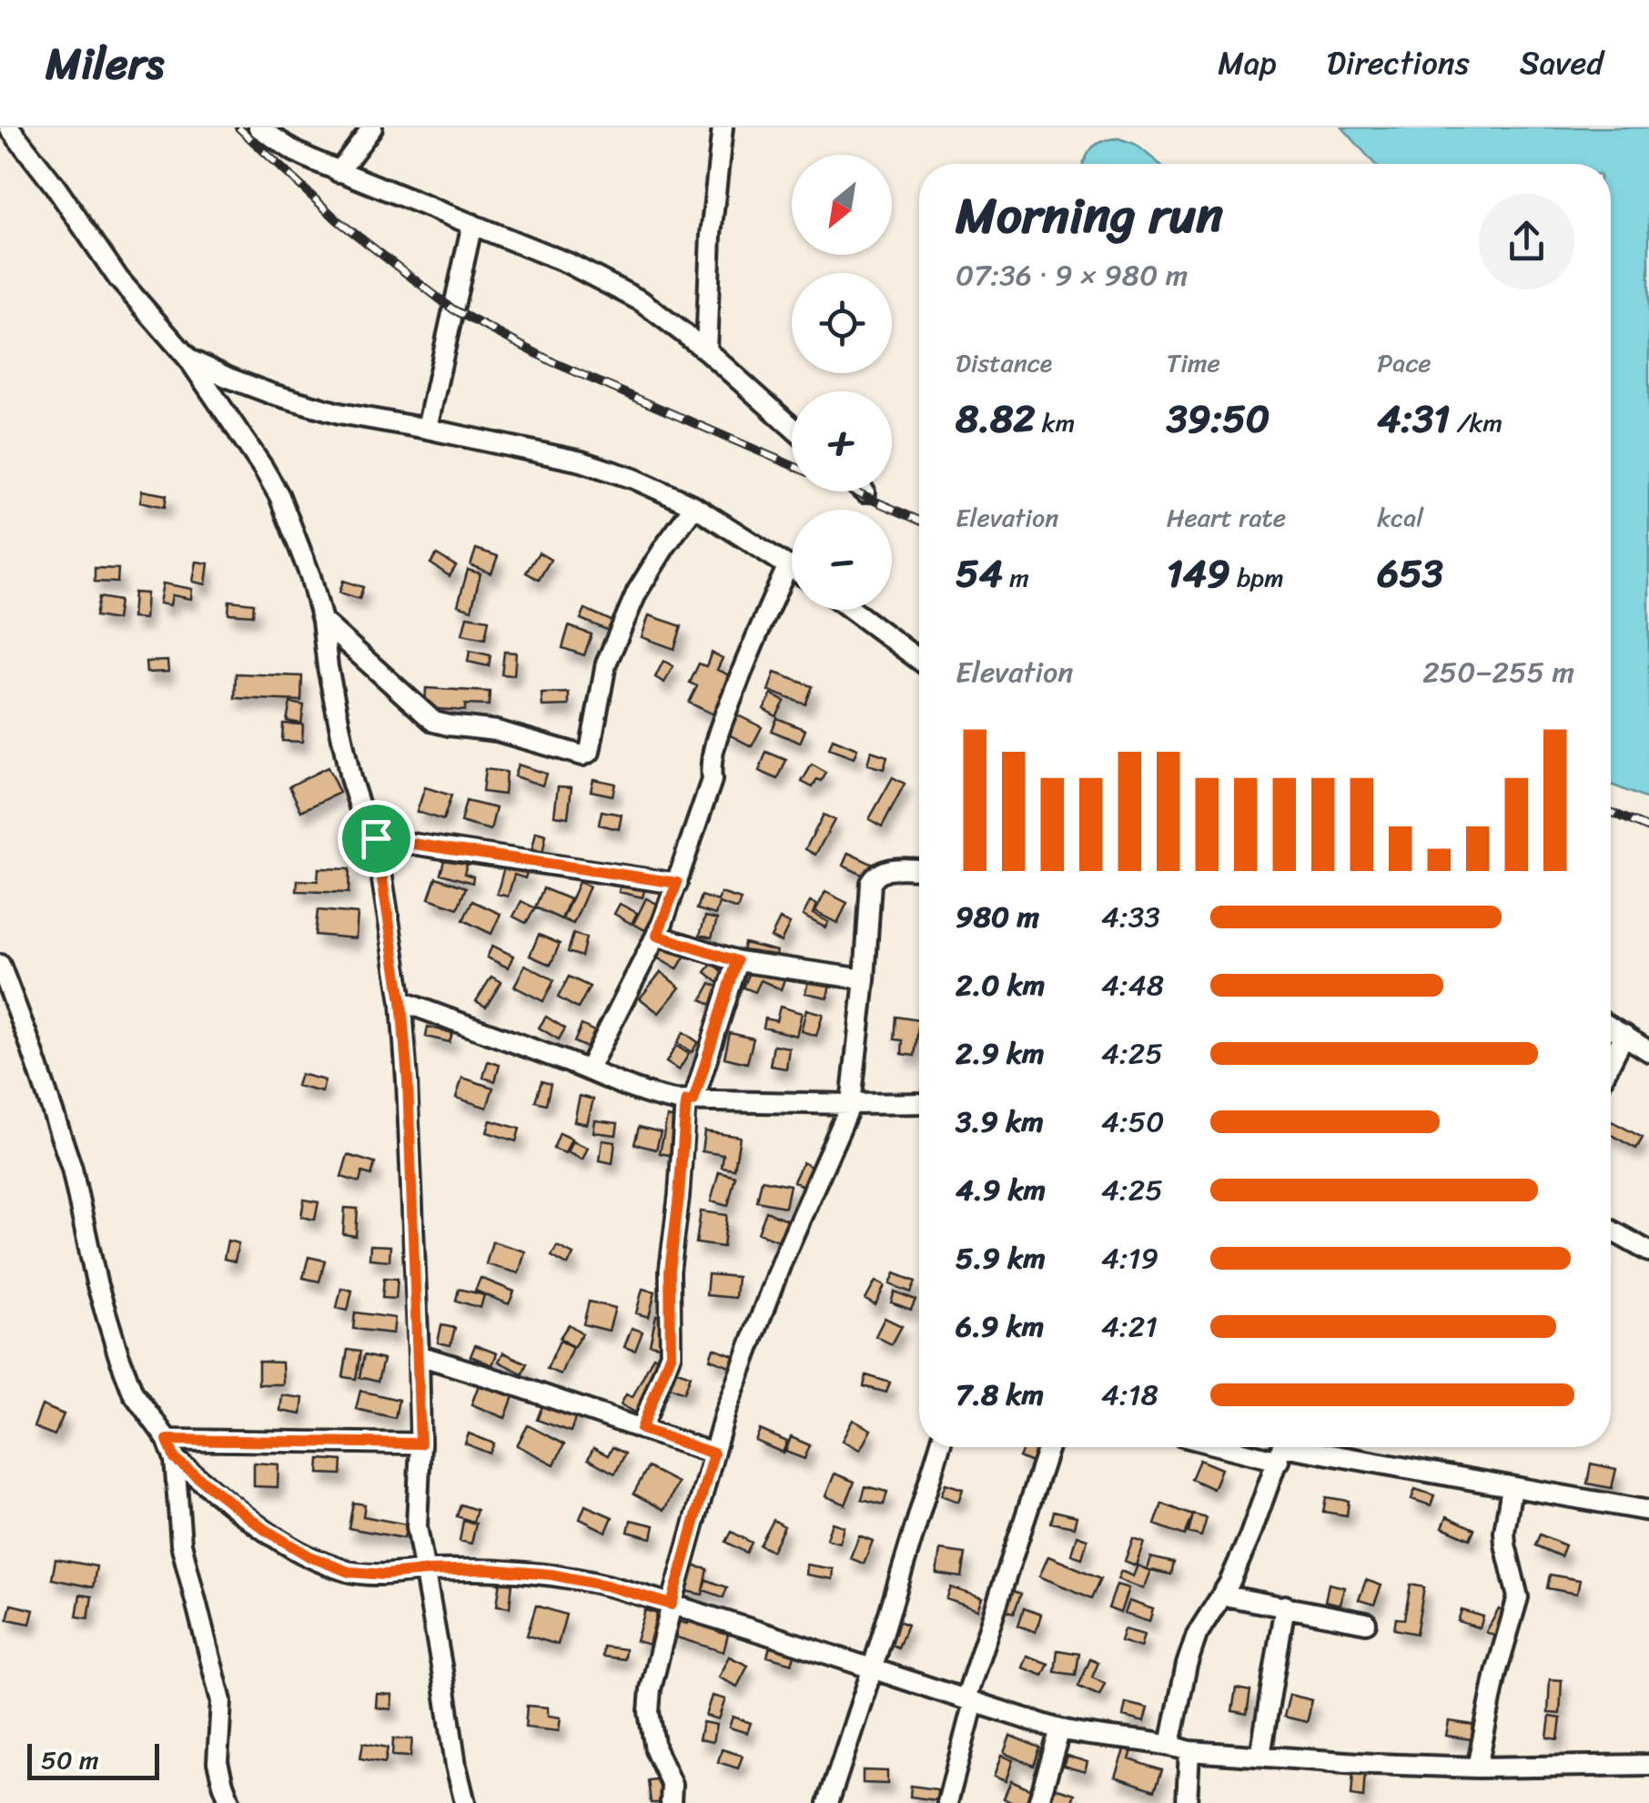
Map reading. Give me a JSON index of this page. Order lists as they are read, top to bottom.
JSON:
{
  "scale_bar": "50 m",
  "north": "bottom left",
  "page": {
    "header": "Milers",
    "nav": ["Map", "Directions", "Saved"],
    "map_buttons": ["+", "−"],
    "heading": ["Morning run", "07:36 · 9 × 980 m"],
    "stats": [
      ["Distance", "8.82 km"],
      ["Time", "39:50"],
      ["Pace", "4:31 /km"],
      ["Elevation", "54 m"],
      ["Heart rate", "149 bpm"],
      ["kcal", "653"]
    ],
    "chart": ["Elevation", "250–255 m"],
    "list": [
      {
        "name": "980 m",
        "note": "4:33"
      },
      {
        "name": "2.0 km",
        "note": "4:48"
      },
      {
        "name": "2.9 km",
        "note": "4:25"
      },
      {
        "name": "3.9 km",
        "note": "4:50"
      },
      {
        "name": "4.9 km",
        "note": "4:25"
      },
      {
        "name": "5.9 km",
        "note": "4:19"
      },
      {
        "name": "6.9 km",
        "note": "4:21"
      },
      {
        "name": "7.8 km",
        "note": "4:18"
      }
    ],
    "scale": "50 m"
  }
}
